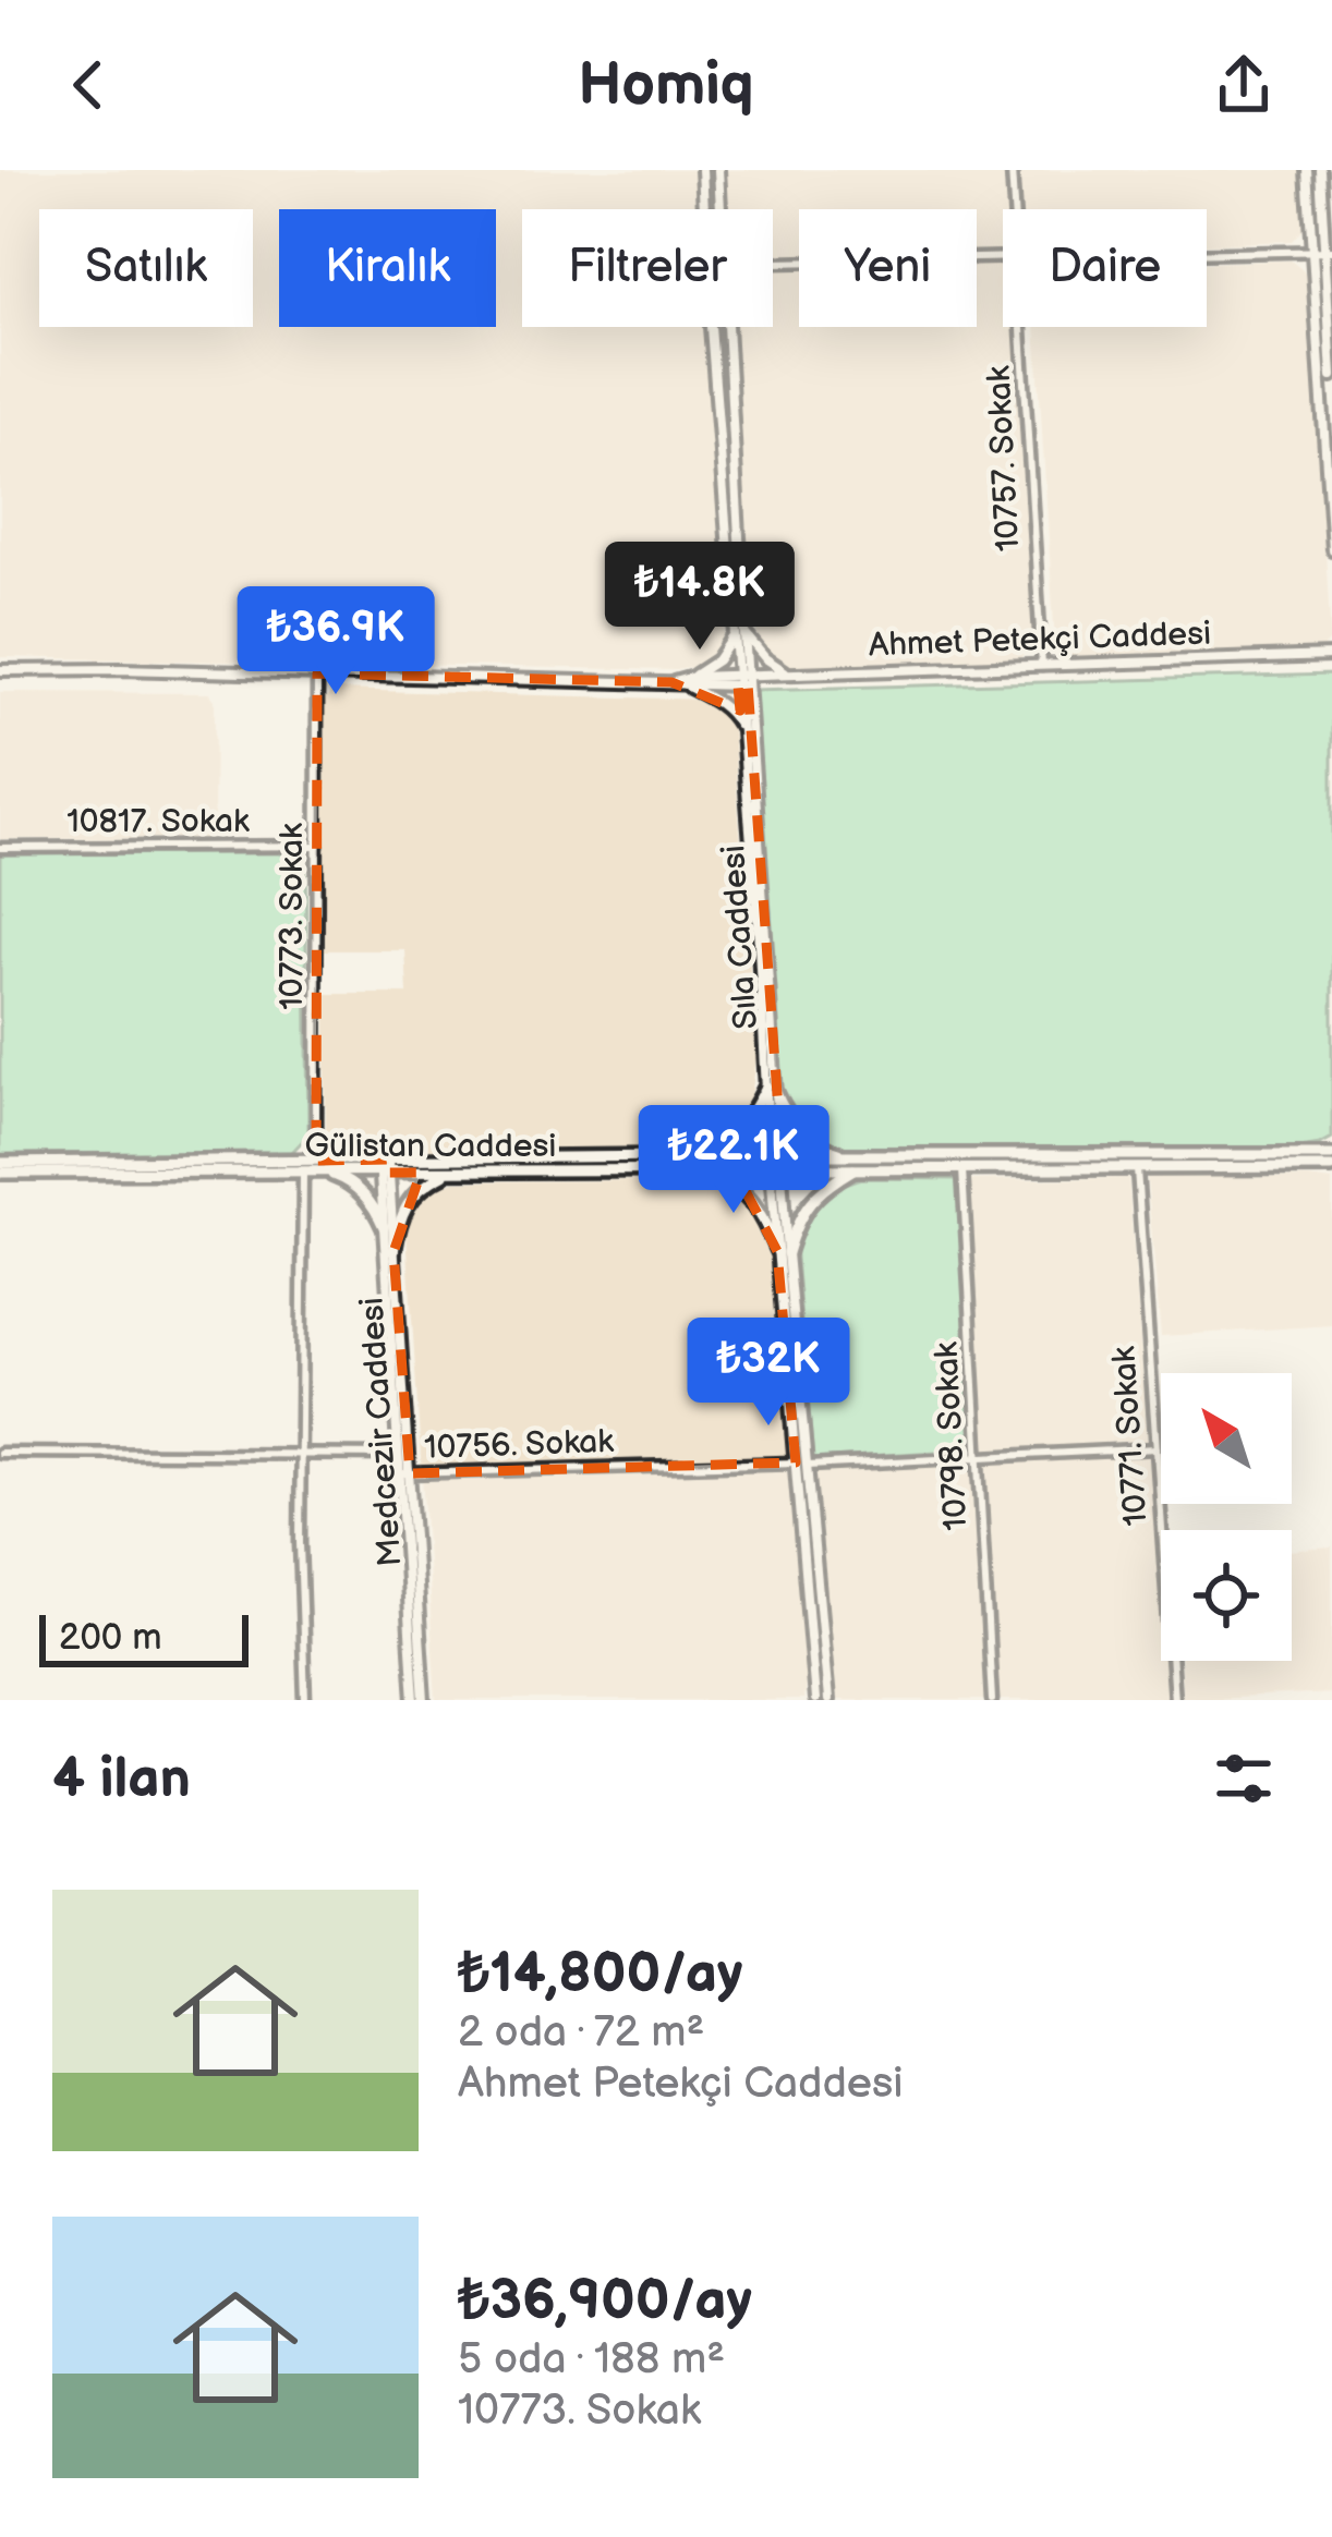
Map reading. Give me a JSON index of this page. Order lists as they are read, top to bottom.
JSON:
{
  "streets": {
    "main road": ["Gülistan Caddesi"],
    "street": [
      "10757. Sokak",
      "Ahmet Petekçi Caddesi",
      "10817. Sokak",
      "10773. Sokak",
      "Sıla Caddesi",
      "Medcezir Caddesi",
      "10798. Sokak",
      "10771. Sokak",
      "10756. Sokak"
    ]
  },
  "crossings": [
    ["10757. Sokak", "Ahmet Petekçi Caddesi"],
    ["Ahmet Petekçi Caddesi", "10773. Sokak"],
    ["Ahmet Petekçi Caddesi", "Sıla Caddesi"],
    ["10817. Sokak", "10773. Sokak"],
    ["10773. Sokak", "Gülistan Caddesi"],
    ["Sıla Caddesi", "Gülistan Caddesi"],
    ["Gülistan Caddesi", "Medcezir Caddesi"],
    ["Gülistan Caddesi", "10798. Sokak"],
    ["Gülistan Caddesi", "10771. Sokak"],
    ["Medcezir Caddesi", "10756. Sokak"]
  ],
  "scale_bar": "200 m",
  "north": "top left",
  "page": {
    "header": "Homiq",
    "chip": [
      "Satılık",
      "Kiralık",
      "Filtreler",
      "Yeni",
      "Daire"
    ],
    "price": [
      "₺14.8K",
      "₺36.9K",
      "₺22.1K",
      "₺32K"
    ],
    "scale": "200 m",
    "heading": "4 ilan",
    "list": [
      {
        "name": "₺14,800/ay",
        "note": "2 oda · 72 m² · Ahmet Petekçi Caddesi"
      },
      {
        "name": "₺36,900/ay",
        "note": "5 oda · 188 m² · 10773. Sokak"
      }
    ]
  }
}
